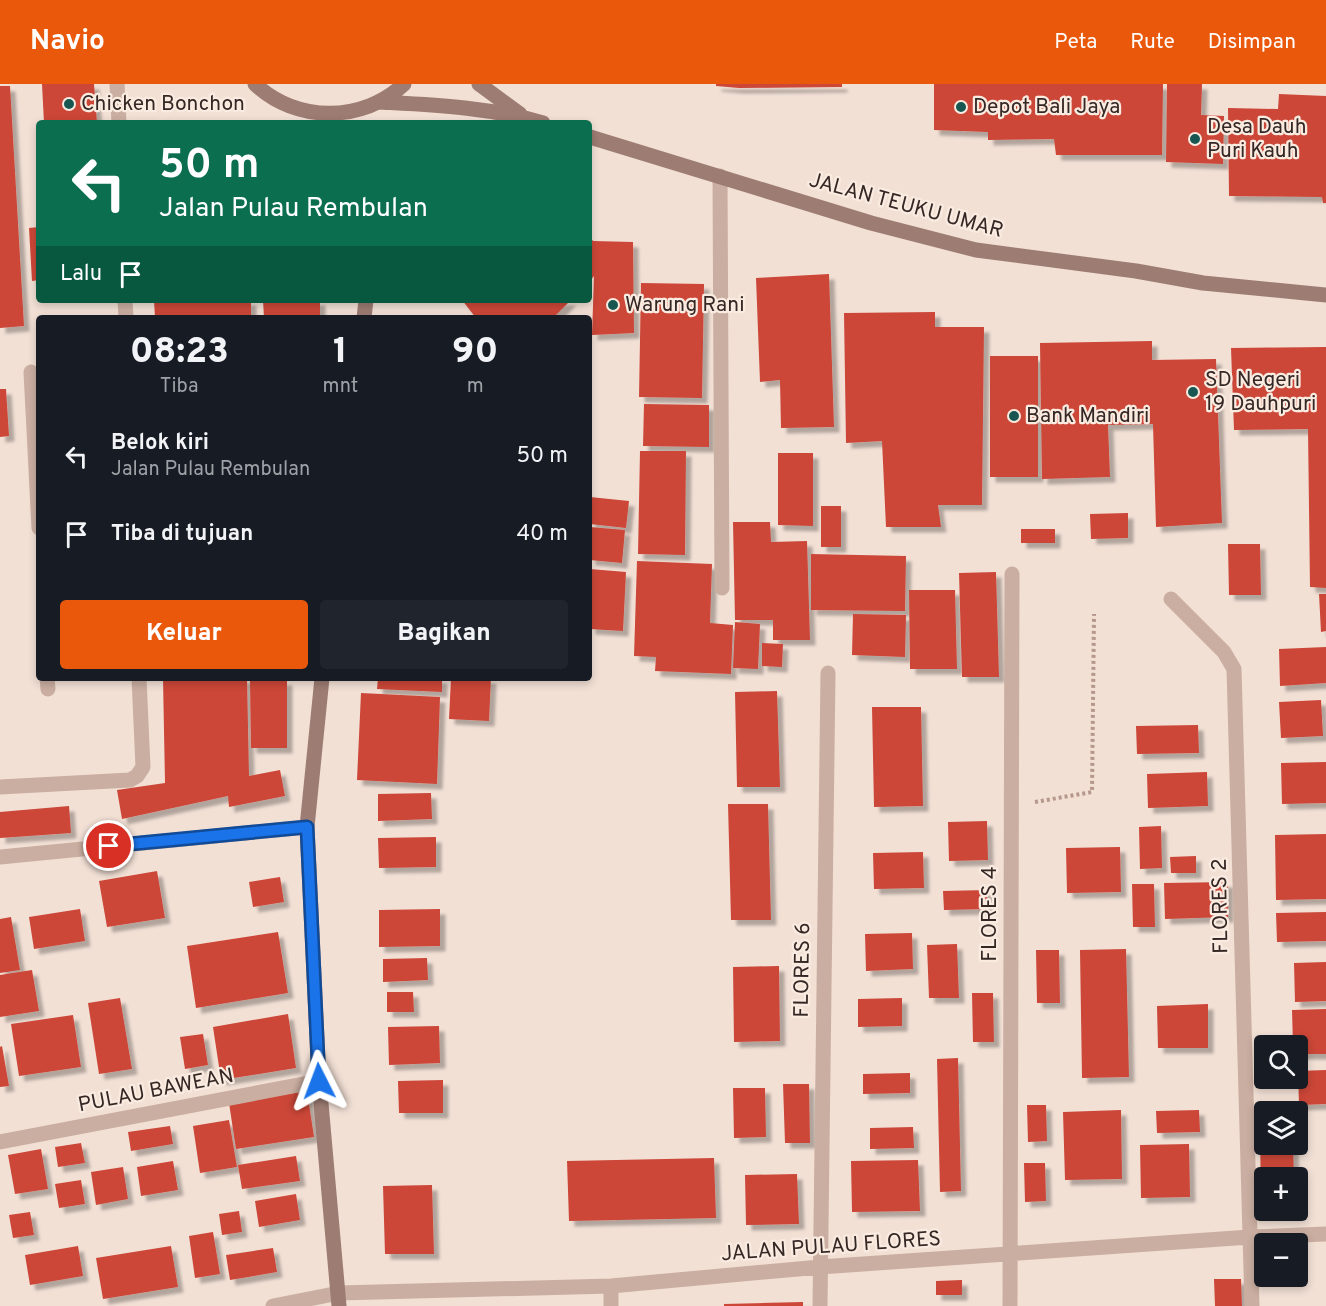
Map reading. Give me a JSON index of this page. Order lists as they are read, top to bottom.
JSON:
{
  "streets": {
    "main road": ["JALAN TEUKU UMAR"],
    "street": [
      "FLORES 2",
      "FLORES 4",
      "FLORES 6",
      "PULAU BAWEAN",
      "JALAN PULAU FLORES"
    ]
  },
  "crossings": [
    ["FLORES 2", "JALAN PULAU FLORES"],
    ["FLORES 4", "JALAN PULAU FLORES"],
    ["FLORES 6", "JALAN PULAU FLORES"]
  ],
  "places": [
    "Chicken Bonchon",
    "Depot Bali Jaya",
    "Desa Dauh Puri Kauh",
    "Warung Rani",
    "SD Negeri 19 Dauhpuri",
    "Bank Mandiri"
  ],
  "page": {
    "header": "Navio",
    "nav": ["Peta", "Rute", "Disimpan"],
    "turn": ["50 m", "Jalan Pulau Rembulan"],
    "then": "Lalu",
    "eta": [
      "08:23",
      "Tiba",
      "1",
      "mnt",
      "90",
      "m"
    ],
    "list": [
      {
        "name": "Belok kiri",
        "note": "Jalan Pulau Rembulan",
        "value": "50 m"
      },
      {
        "name": "Tiba di tujuan",
        "value": "40 m"
      }
    ],
    "buttons": ["Keluar", "Bagikan"],
    "map_buttons": ["+", "−"]
  }
}
